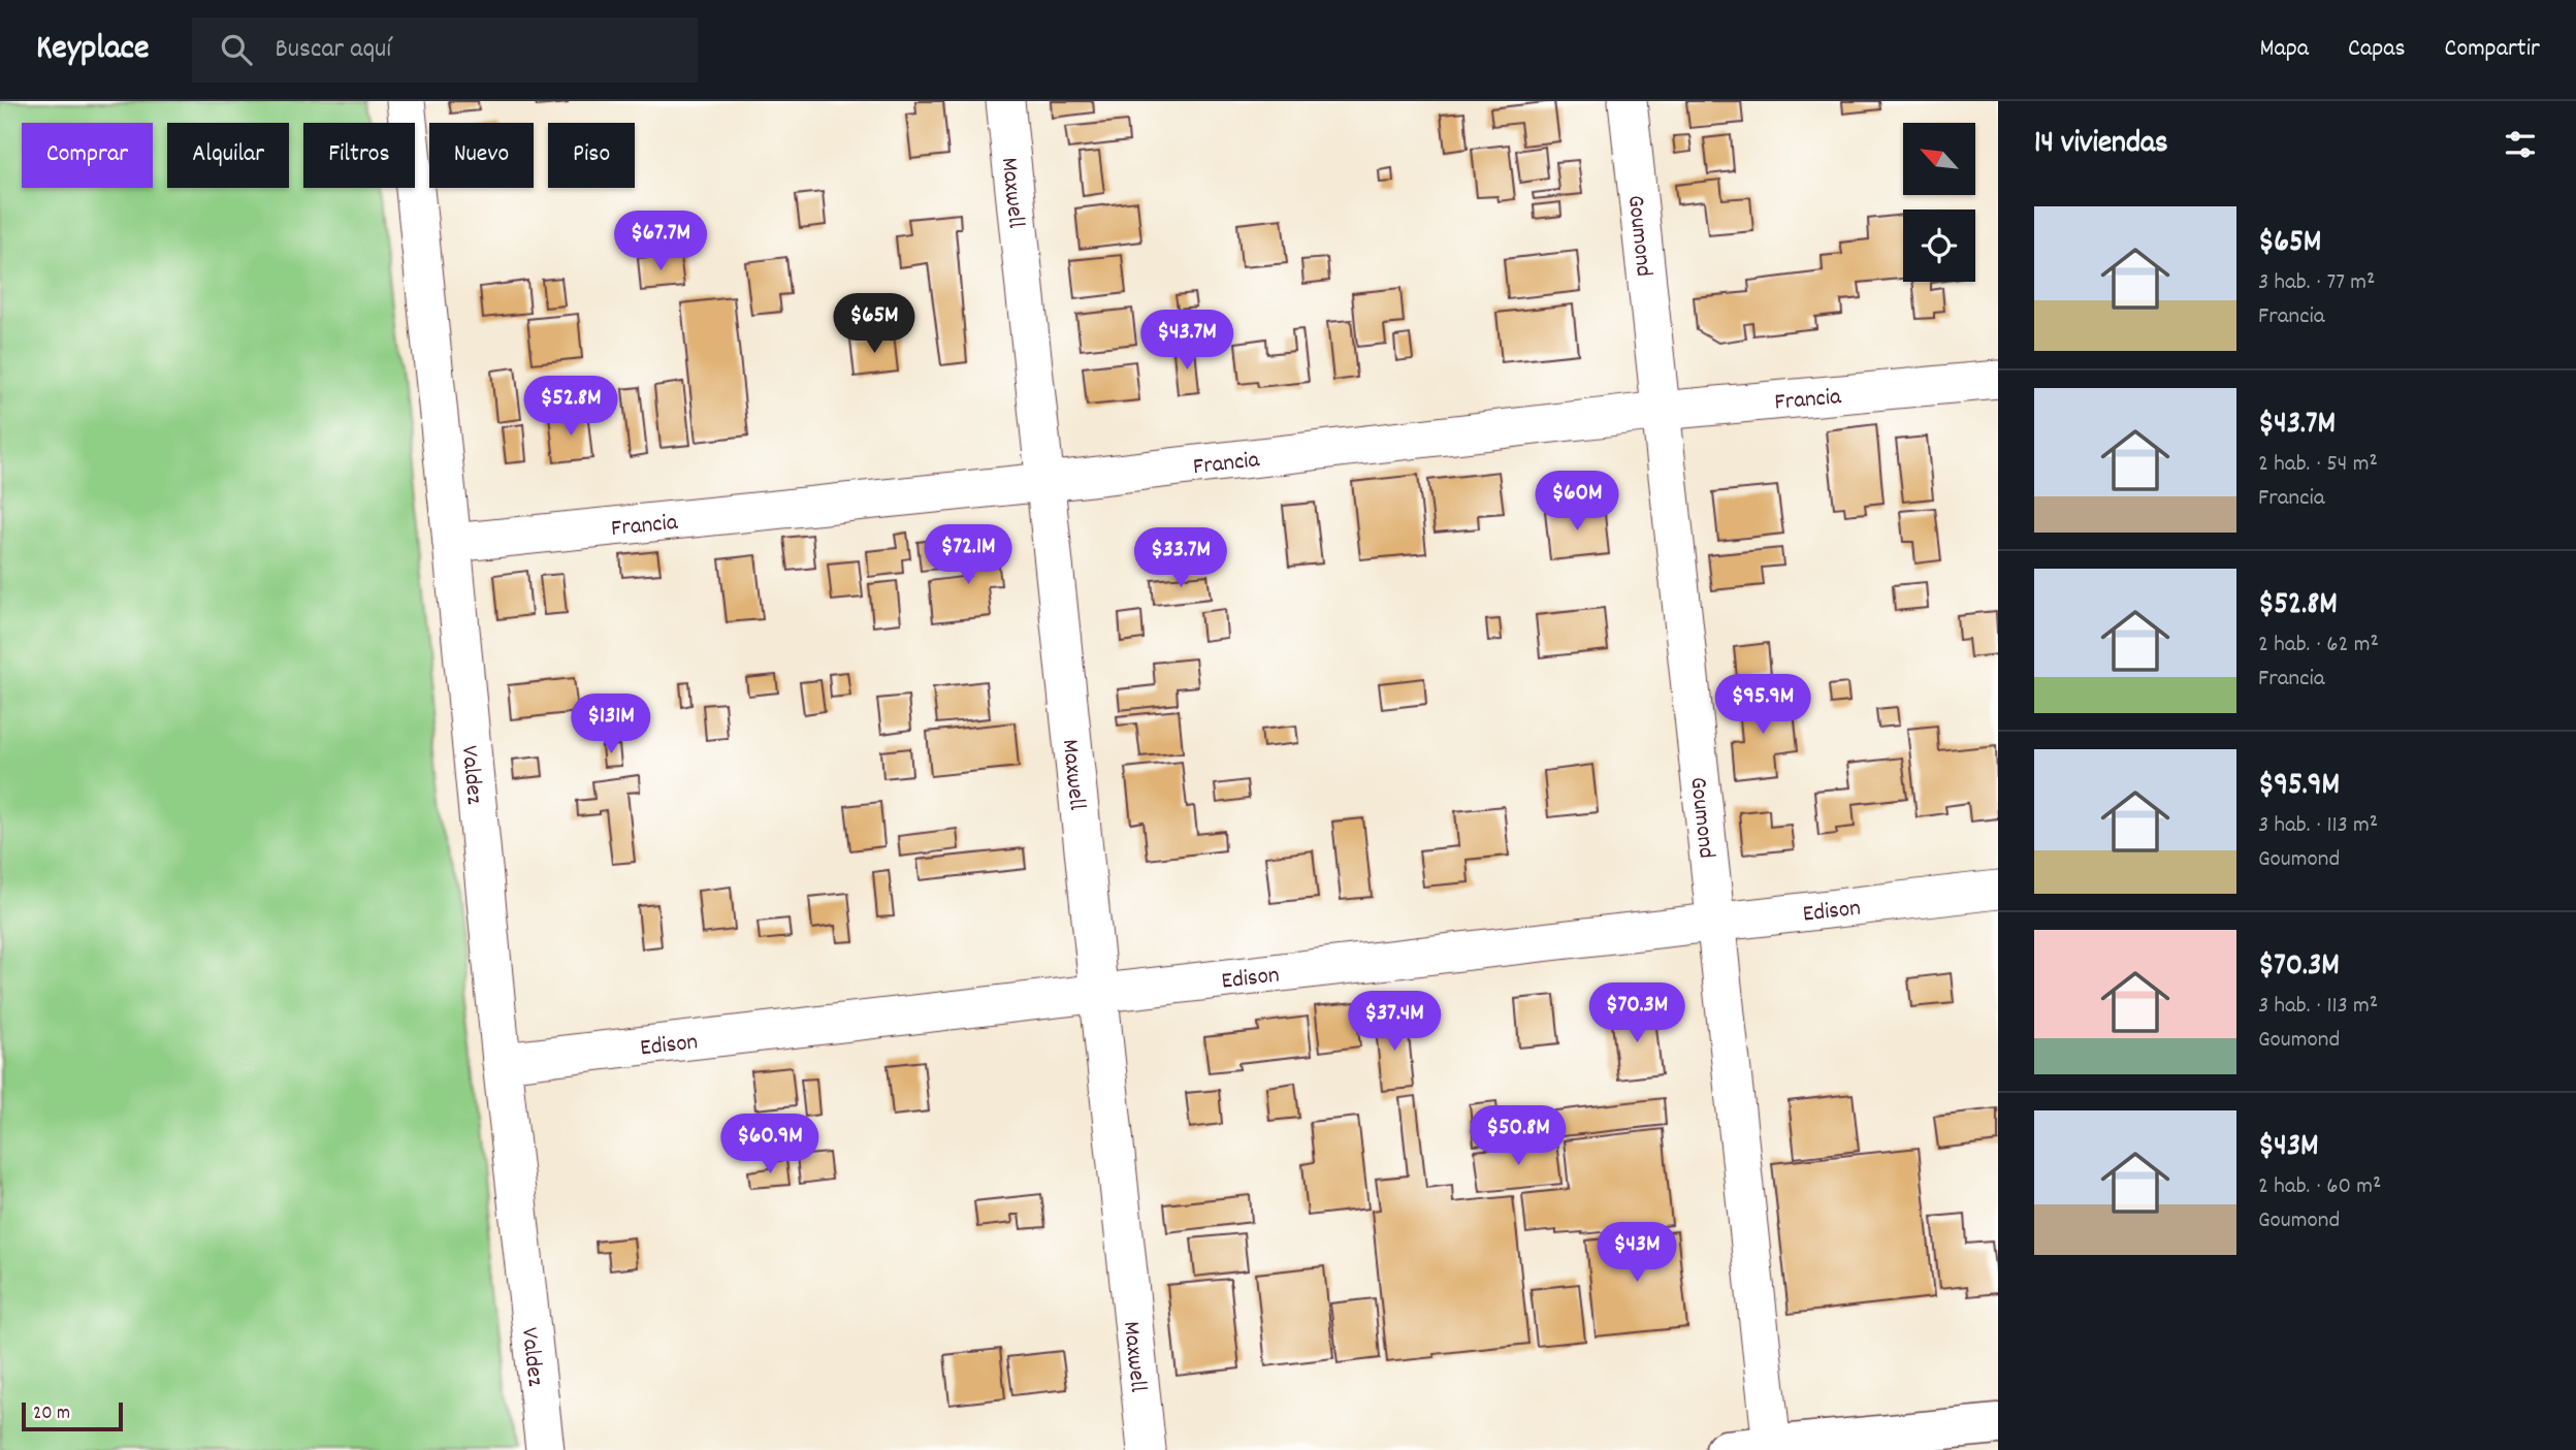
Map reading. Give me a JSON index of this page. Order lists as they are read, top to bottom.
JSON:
{
  "streets": {
    "street": [
      "Maxwell",
      "Goumond",
      "Francia",
      "Valdez",
      "Edison"
    ]
  },
  "crossings": [
    ["Maxwell", "Francia"],
    ["Maxwell", "Edison"],
    ["Goumond", "Francia"],
    ["Goumond", "Edison"],
    ["Francia", "Valdez"],
    ["Valdez", "Edison"]
  ],
  "scale_bar": "20 m",
  "north": "top left",
  "page": {
    "header": "Keyplace",
    "search": "Buscar aquí",
    "nav": ["Mapa", "Capas", "Compartir"],
    "heading": "14 viviendas",
    "chip": [
      "Comprar",
      "Alquilar",
      "Filtros",
      "Nuevo",
      "Piso"
    ],
    "list": [
      {
        "name": "$65M",
        "note": "3 hab. · 77 m² · Francia"
      },
      {
        "name": "$43.7M",
        "note": "2 hab. · 54 m² · Francia"
      },
      {
        "name": "$52.8M",
        "note": "2 hab. · 62 m² · Francia"
      },
      {
        "name": "$95.9M",
        "note": "3 hab. · 113 m² · Goumond"
      },
      {
        "name": "$70.3M",
        "note": "3 hab. · 113 m² · Goumond"
      },
      {
        "name": "$43M",
        "note": "2 hab. · 60 m² · Goumond"
      }
    ],
    "price": [
      "$67.7M",
      "$65M",
      "$43.7M",
      "$52.8M",
      "$60M",
      "$72.1M",
      "$33.7M",
      "$95.9M",
      "$131M",
      "$70.3M",
      "$37.4M",
      "$50.8M",
      "$60.9M",
      "$43M"
    ],
    "scale": "20 m"
  }
}
